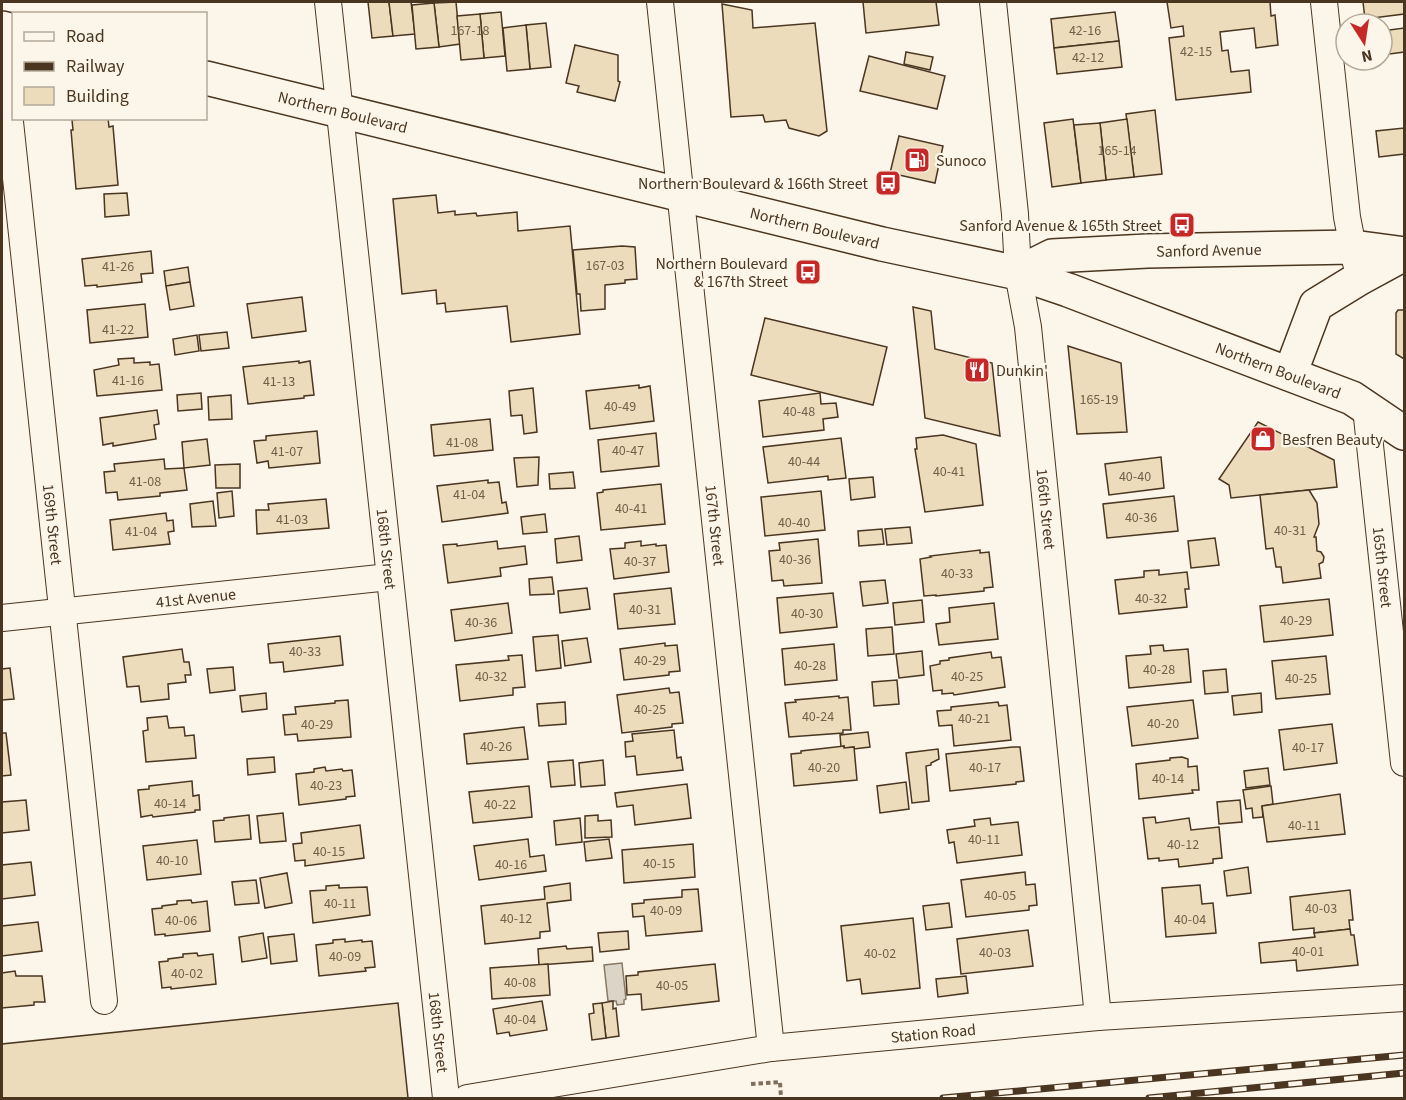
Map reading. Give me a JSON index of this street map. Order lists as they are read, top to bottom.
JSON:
{
  "streets": {
    "main road": ["Northern Boulevard", "Sanford Avenue"],
    "street": [
      "166th Street",
      "169th Street",
      "167th Street",
      "168th Street",
      "165th Street",
      "41st Avenue",
      "Station Road"
    ]
  },
  "crossings": [
    ["Northern Boulevard", "Sanford Avenue"],
    ["Northern Boulevard", "166th Street"],
    ["Northern Boulevard", "167th Street"],
    ["Northern Boulevard", "168th Street"],
    ["Northern Boulevard", "165th Street"],
    ["Sanford Avenue", "166th Street"],
    ["166th Street", "Station Road"],
    ["169th Street", "41st Avenue"],
    ["167th Street", "Station Road"],
    ["168th Street", "41st Avenue"]
  ],
  "places": {
    "fuel station": ["Sunoco"],
    "bus stop": ["Northern Boulevard & 166th Street", "Sanford Avenue & 165th Street", "Northern Boulevard & 167th Street"],
    "restaurant": ["Dunkin'"],
    "shop": ["Besfren Beauty"]
  },
  "house_numbers": [
    "167-18",
    "42-16",
    "42-15",
    "42-12",
    "165-14",
    "167-03",
    "41-26",
    "41-22",
    "41-16",
    "41-13",
    "165-19",
    "40-49",
    "40-48",
    "41-08",
    "40-47",
    "41-07",
    "40-44",
    "40-41",
    "40-40",
    "41-08",
    "41-04",
    "40-41",
    "40-36",
    "41-03",
    "40-40",
    "40-31",
    "41-04",
    "40-36",
    "40-37",
    "40-33",
    "40-32",
    "40-31",
    "40-30",
    "40-29",
    "40-36",
    "40-33",
    "40-29",
    "40-28",
    "40-28",
    "40-32",
    "40-25",
    "40-25",
    "40-25",
    "40-24",
    "40-21",
    "40-20",
    "40-29",
    "40-26",
    "40-17",
    "40-20",
    "40-17",
    "40-14",
    "40-23",
    "40-14",
    "40-22",
    "40-11",
    "40-11",
    "40-12",
    "40-15",
    "40-10",
    "40-15",
    "40-16",
    "40-05",
    "40-11",
    "40-03",
    "40-09",
    "40-12",
    "40-04",
    "40-06",
    "40-01",
    "40-03",
    "40-02",
    "40-09",
    "40-02",
    "40-08",
    "40-05",
    "40-04"
  ],
  "legend": ["Road", "Railway", "Building"],
  "north": "bottom"
}
